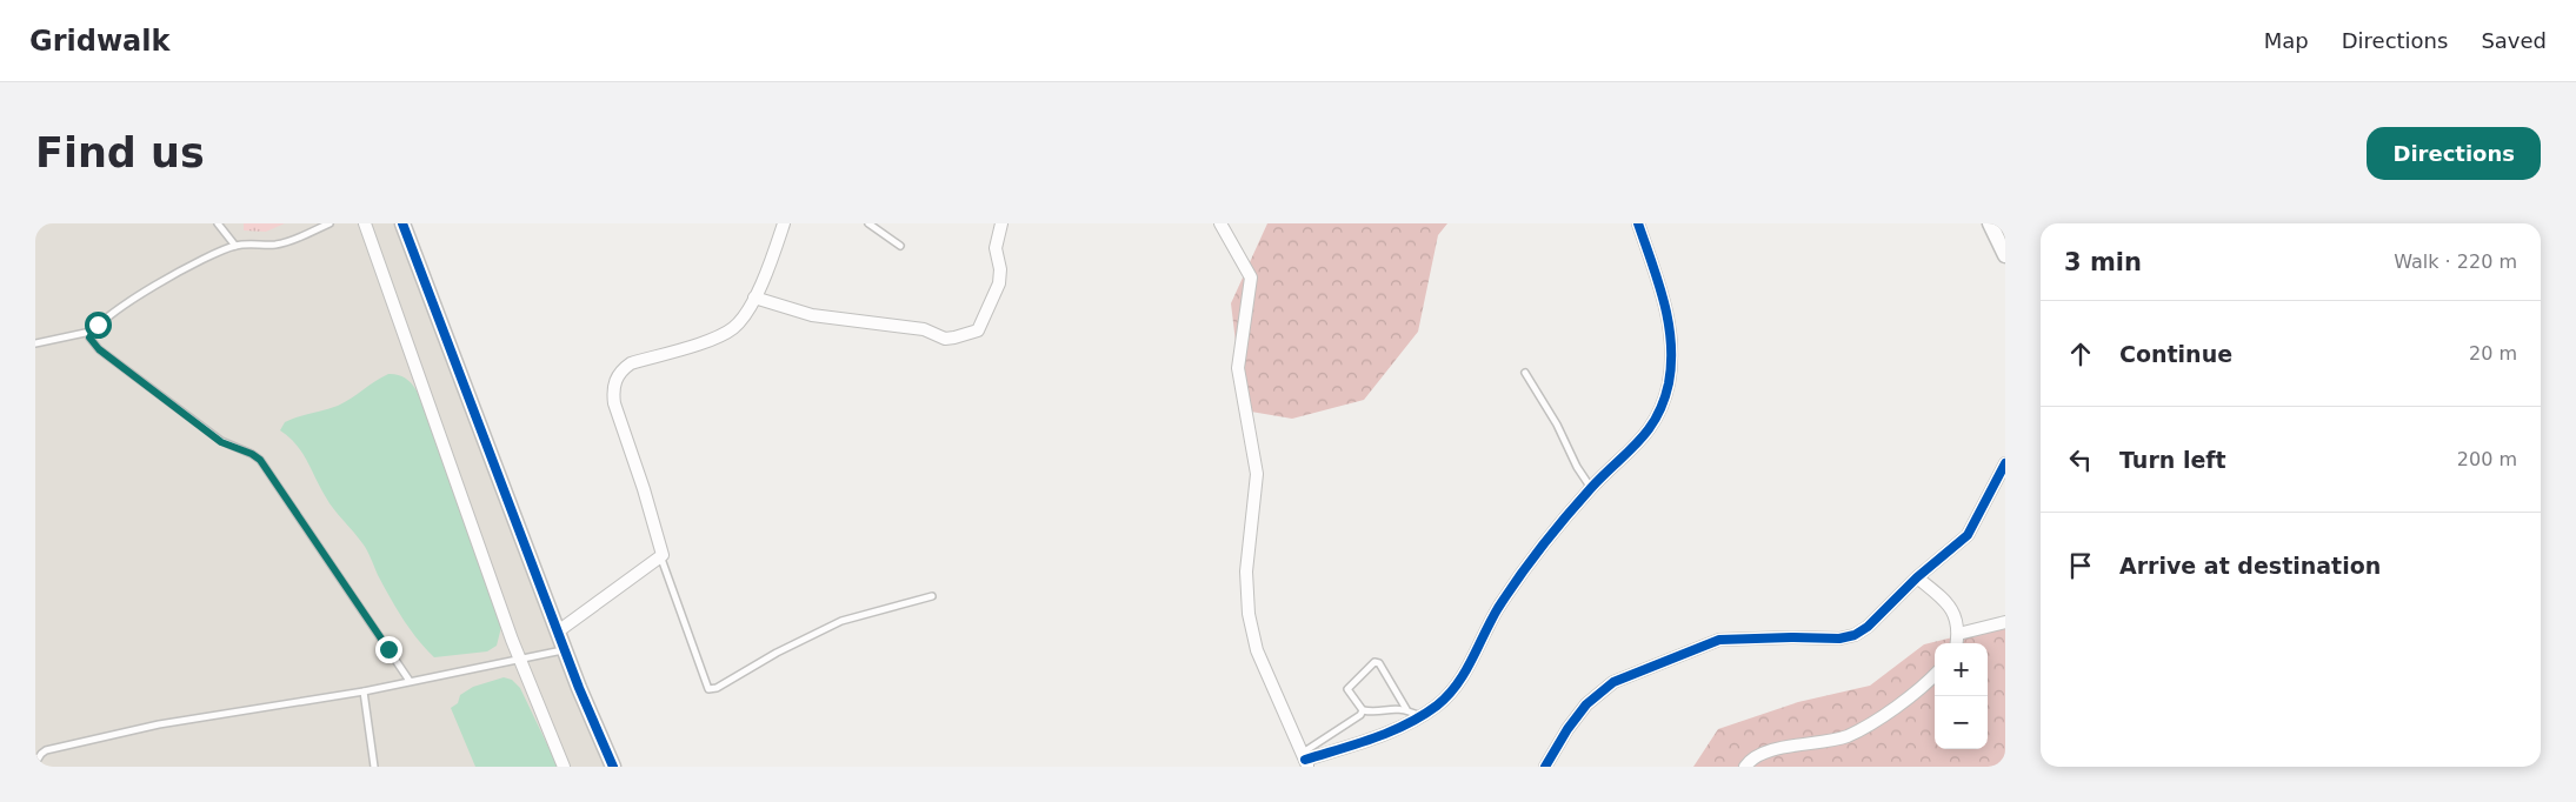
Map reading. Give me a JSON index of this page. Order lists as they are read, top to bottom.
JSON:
{
  "page": {
    "header": "Gridwalk",
    "nav": ["Map", "Directions", "Saved"],
    "buttons": "Directions",
    "title": "Find us",
    "heading": ["3 min", "Walk · 220 m"],
    "list": [
      ["Continue", "20 m"],
      ["Turn left", "200 m"],
      "Arrive at destination"
    ],
    "map_buttons": ["+", "−"]
  }
}
